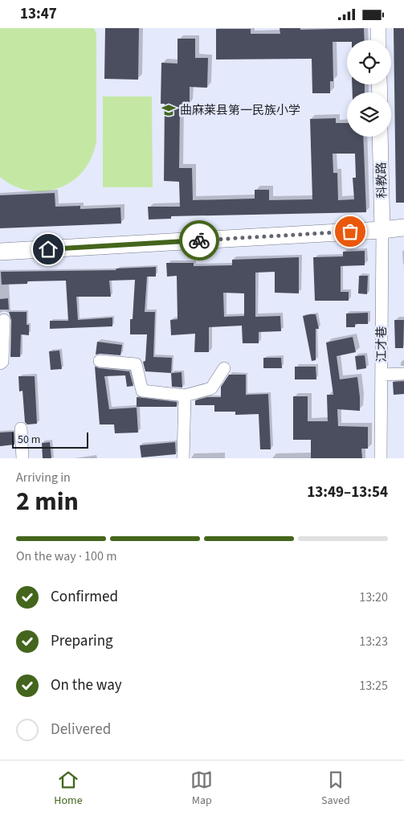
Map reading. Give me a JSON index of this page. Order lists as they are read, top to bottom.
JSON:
{
  "streets": {
    "street": ["科教路", "江才巷"]
  },
  "crossings": [
    ["科教路", "江才巷"]
  ],
  "places": {
    "school or university": ["曲麻莱县第一民族小学"]
  },
  "scale_bar": "50 m",
  "page": {
    "status": "13:47",
    "scale": "50 m",
    "heading": ["2 min", "Arriving in", "13:49–13:54"],
    "bar": "On the way · 100 m",
    "list": [
      ["Confirmed", "13:20"],
      ["Preparing", "13:23"],
      ["On the way", "13:25"],
      "Delivered"
    ],
    "tabs": ["Home", "Map", "Saved"]
  }
}
